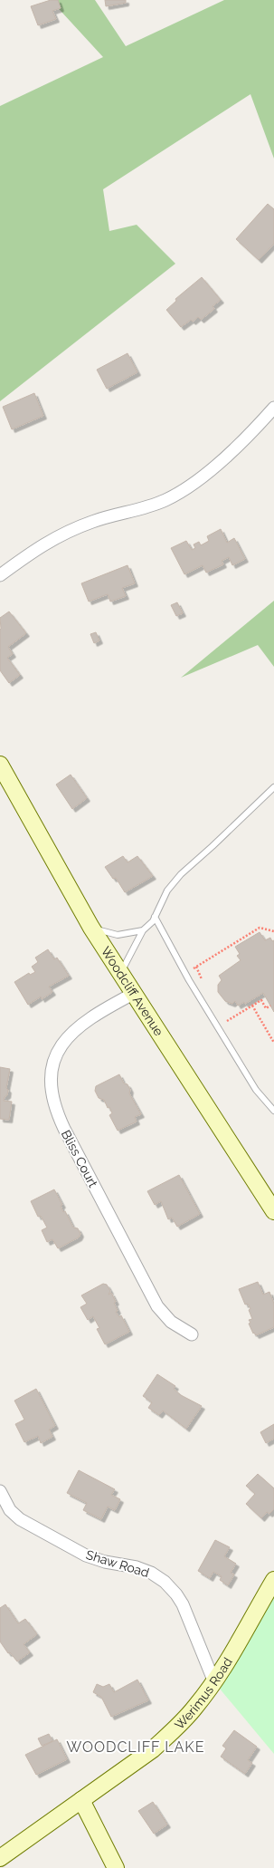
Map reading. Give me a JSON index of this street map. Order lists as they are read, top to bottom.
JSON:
{
  "streets": {
    "main road": ["Woodcliff Avenue", "Werimus Road"],
    "street": ["Bliss Court", "Shaw Road"]
  },
  "crossings": [
    ["Woodcliff Avenue", "Bliss Court"],
    ["Shaw Road", "Werimus Road"]
  ],
  "districts": ["WOODCLIFF LAKE"]
}
